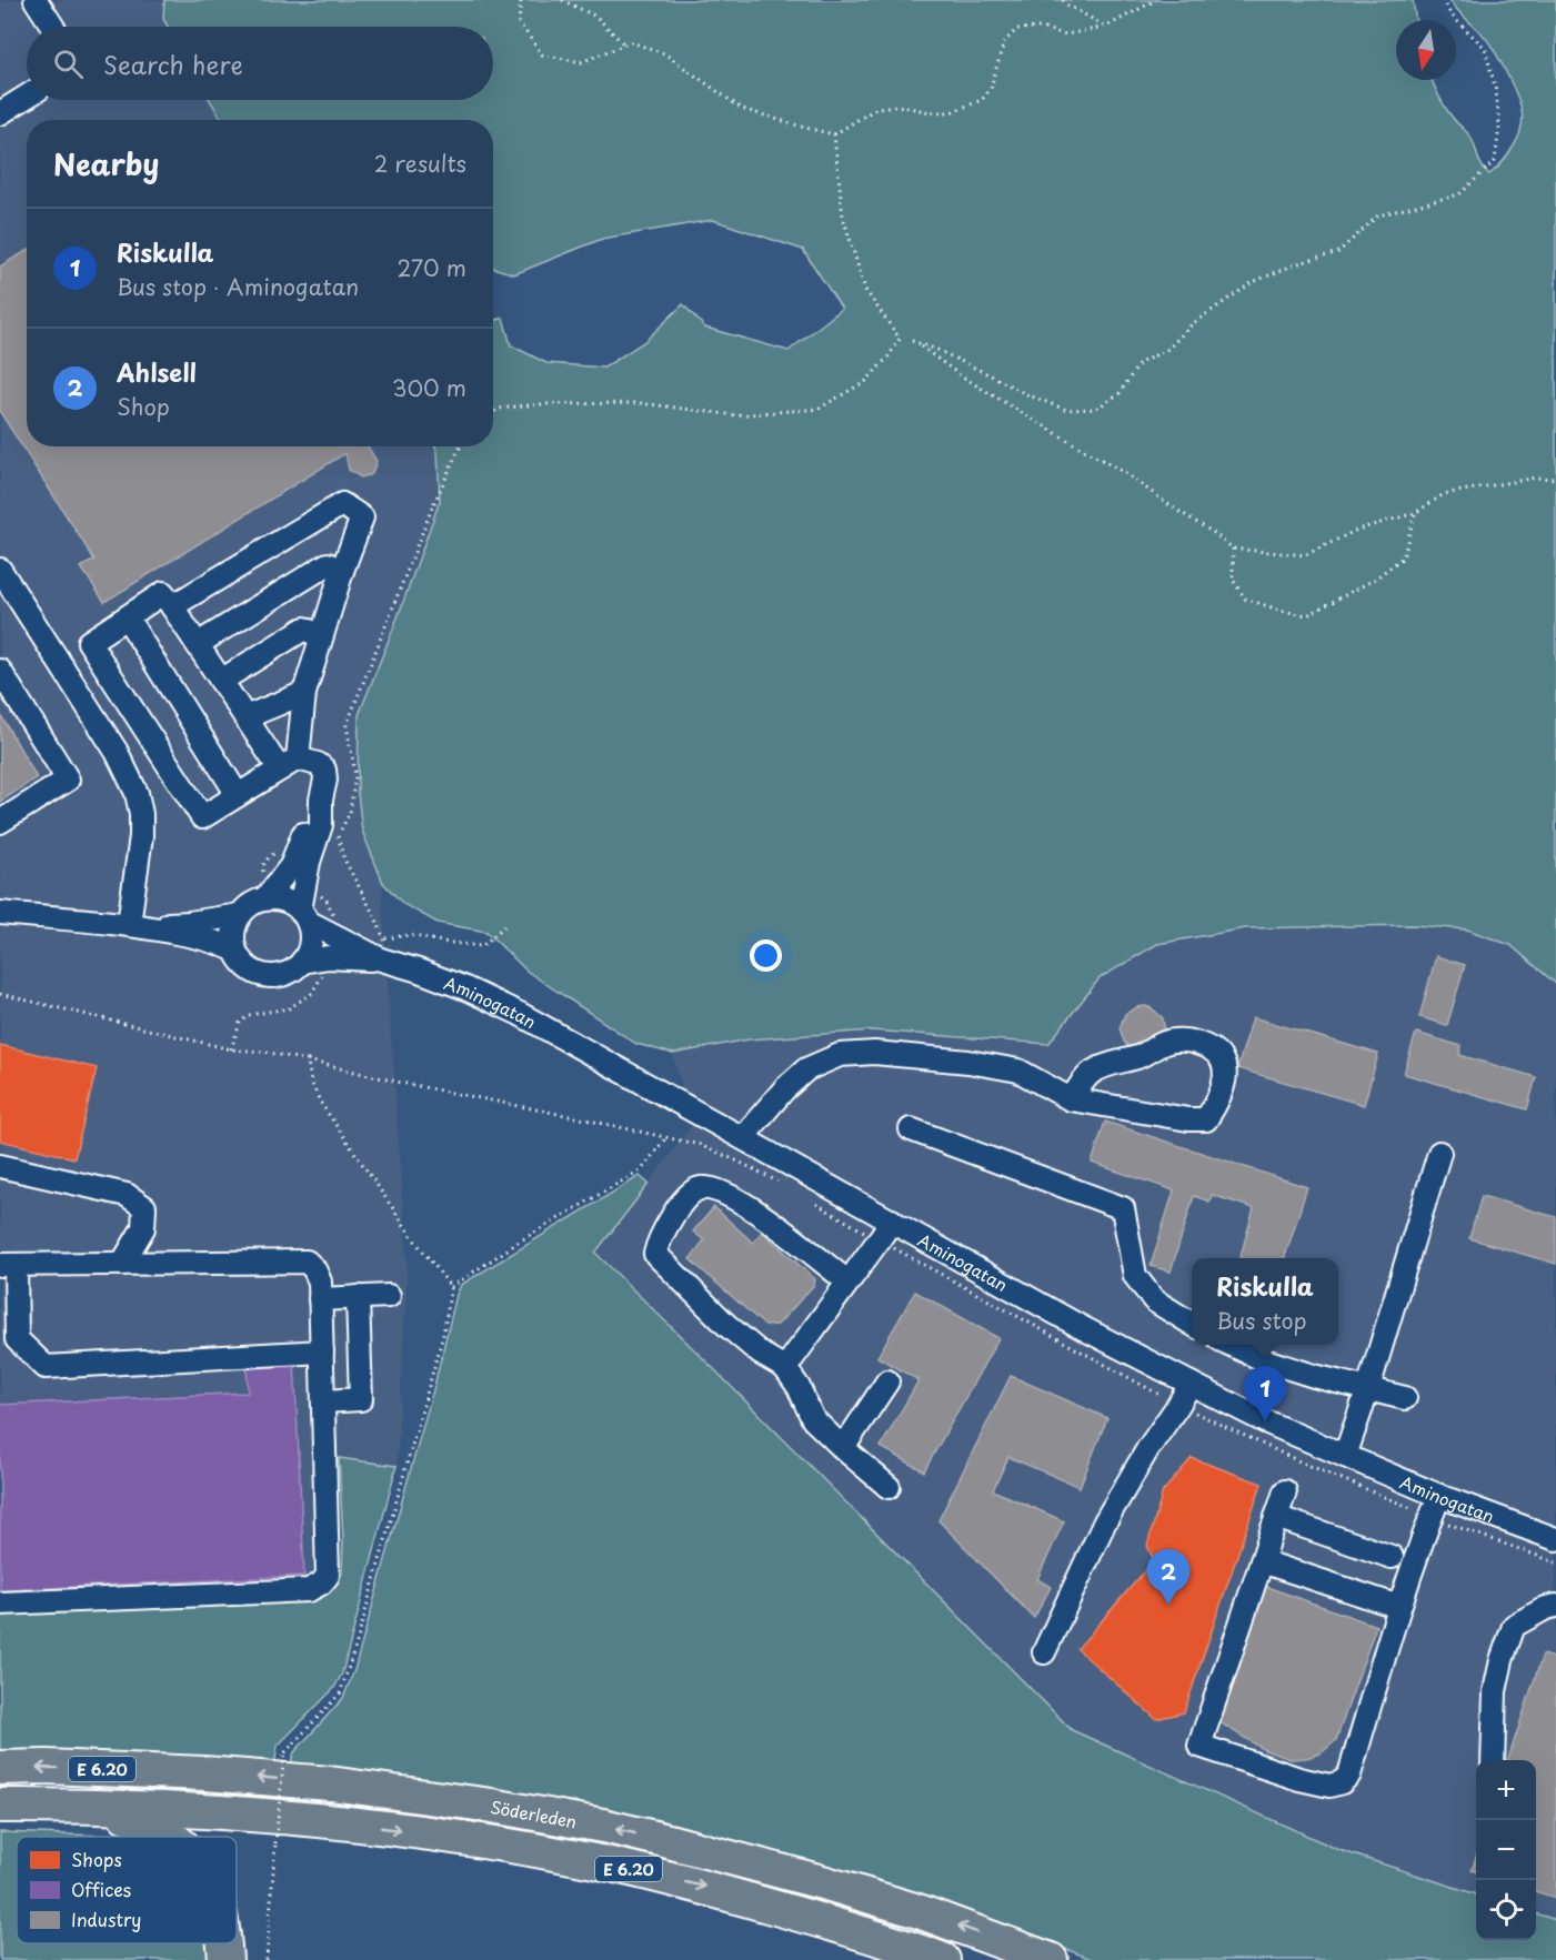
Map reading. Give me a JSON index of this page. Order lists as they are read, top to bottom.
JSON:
{
  "streets": {
    "highway": ["E 6.20", "Söderleden"],
    "street": ["Aminogatan"]
  },
  "legend": ["Shops", "Offices", "Industry"],
  "north": "bottom",
  "page": {
    "search": "Search here",
    "heading": ["Nearby", "2 results"],
    "list": [
      {
        "mark": "1",
        "name": "Riskulla",
        "note": "Bus stop · Aminogatan",
        "value": "270 m"
      },
      {
        "mark": "2",
        "name": "Ahlsell",
        "note": "Shop",
        "value": "300 m"
      }
    ],
    "popup": ["Riskulla", "Bus stop"],
    "pins": ["1", "2"],
    "map_buttons": ["+", "−"]
  }
}
